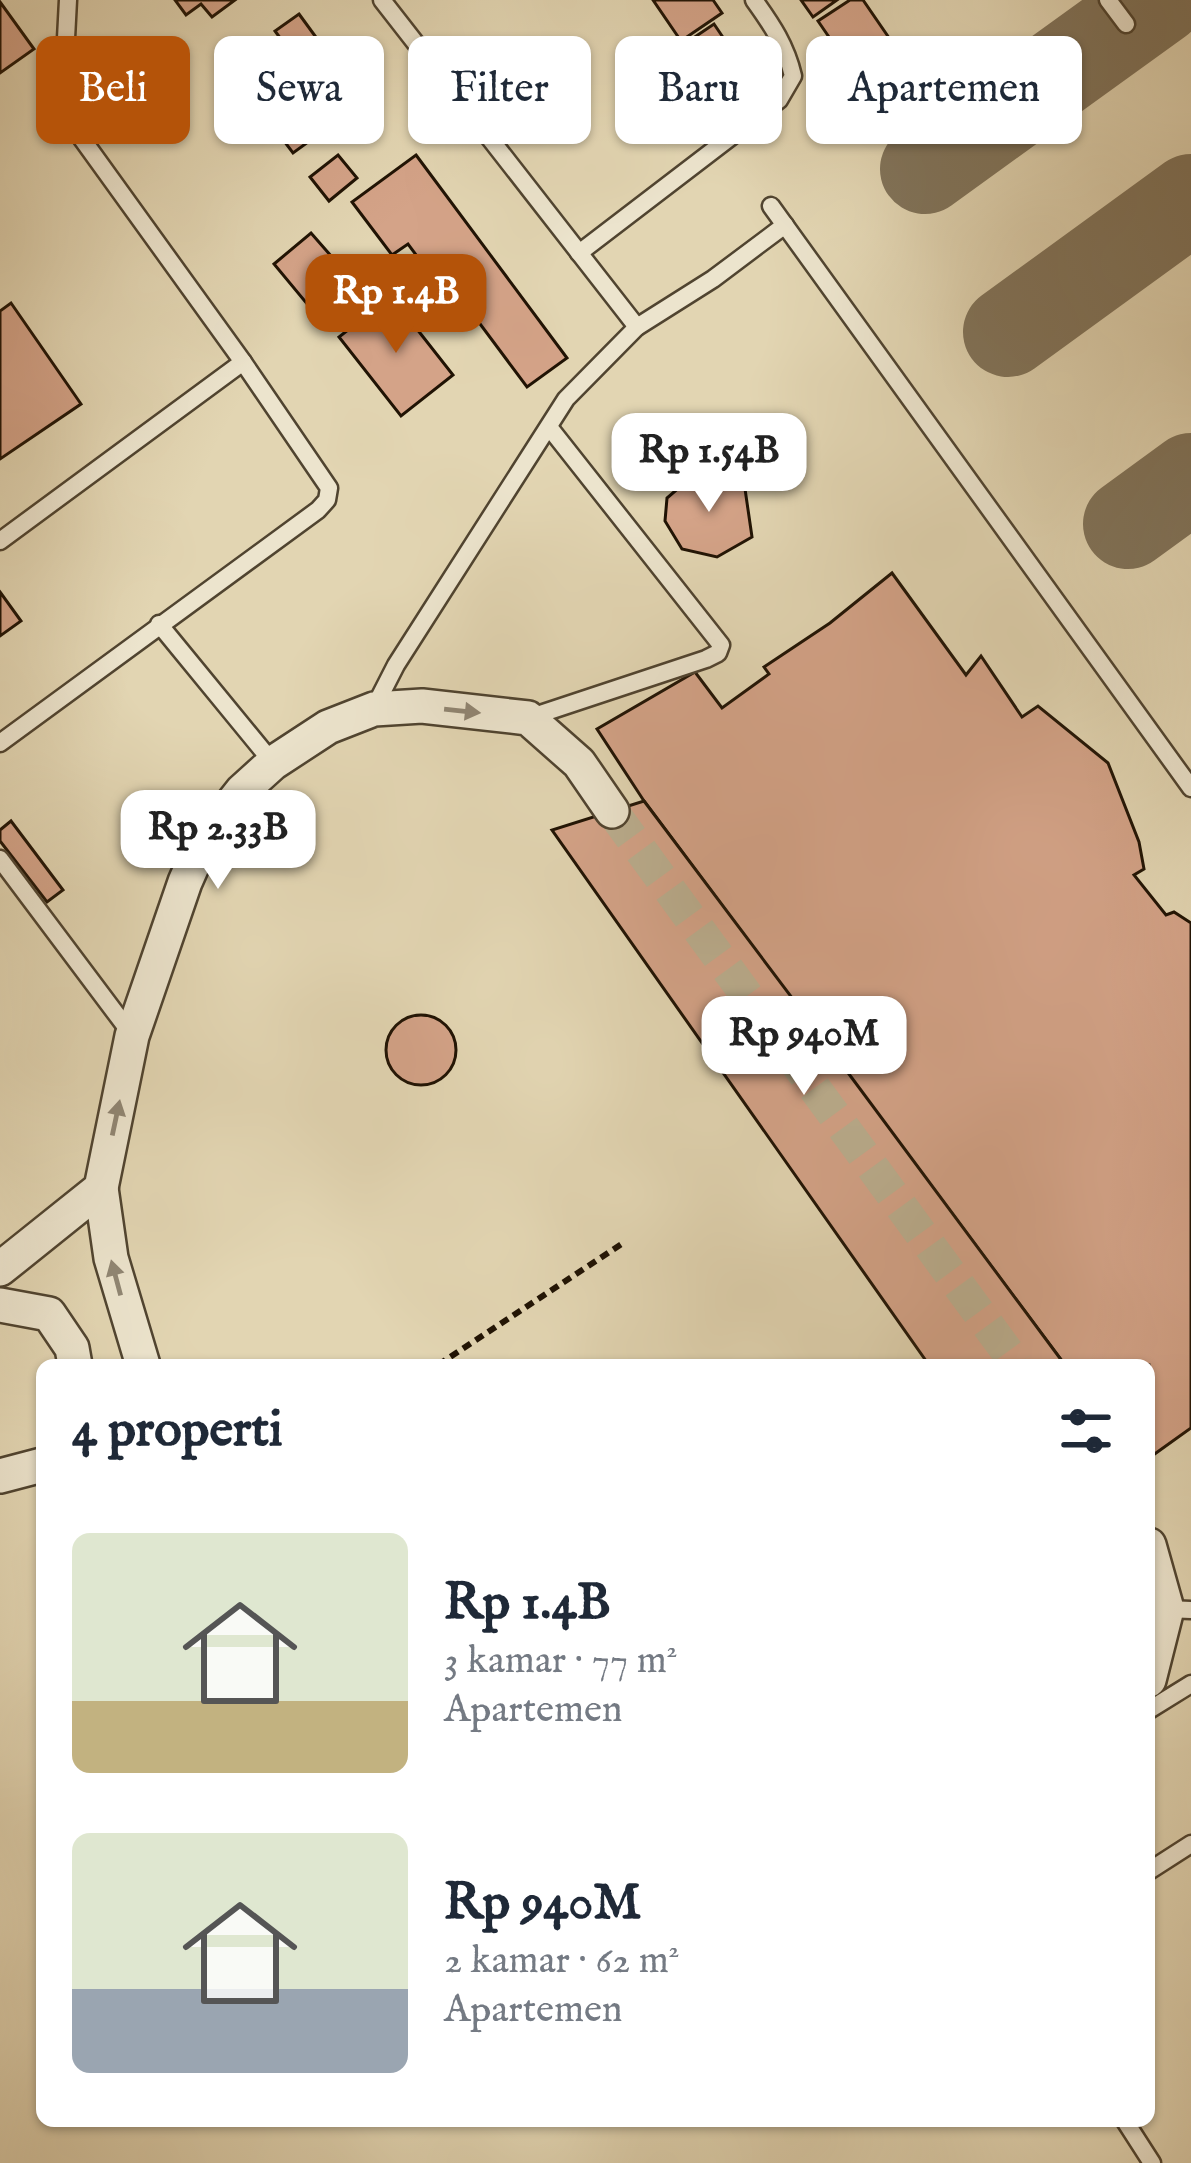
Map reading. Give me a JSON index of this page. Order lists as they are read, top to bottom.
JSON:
{
  "page": {
    "chip": [
      "Beli",
      "Sewa",
      "Filter",
      "Baru",
      "Apartemen"
    ],
    "price": [
      "Rp 1.4B",
      "Rp 1.54B",
      "Rp 2.33B",
      "Rp 940M"
    ],
    "heading": "4 properti",
    "list": [
      {
        "name": "Rp 1.4B",
        "note": "3 kamar · 77 m² · Apartemen"
      },
      {
        "name": "Rp 940M",
        "note": "2 kamar · 62 m² · Apartemen"
      }
    ]
  }
}
